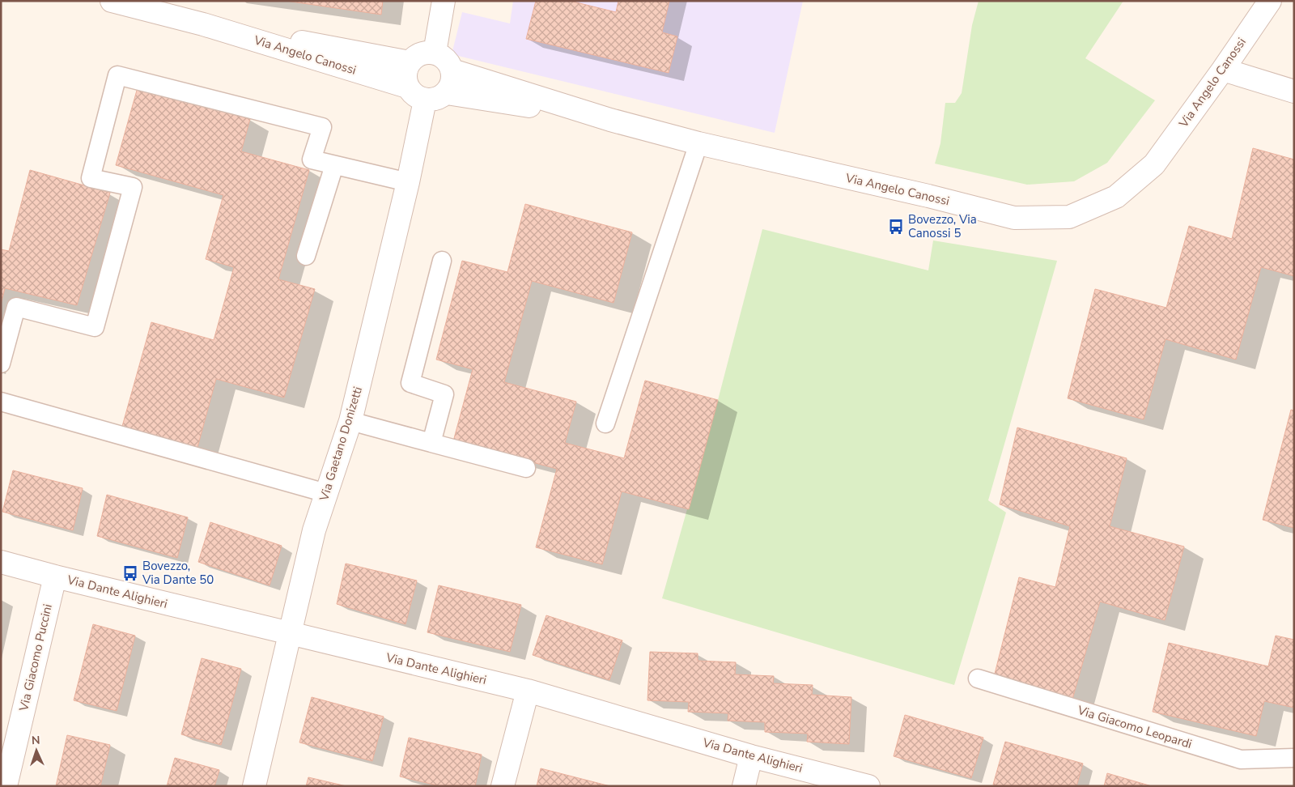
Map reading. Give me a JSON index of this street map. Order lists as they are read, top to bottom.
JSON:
{
  "streets": {
    "street": [
      "Via Angelo Canossi",
      "Via Gaetano Donizetti",
      "Via Dante Alighieri",
      "Via Giacomo Puccini"
    ],
    "lane": ["Via Giacomo Leopardi"]
  },
  "crossings": [
    ["Via Angelo Canossi", "Via Gaetano Donizetti"],
    ["Via Gaetano Donizetti", "Via Dante Alighieri"],
    ["Via Dante Alighieri", "Via Giacomo Puccini"]
  ],
  "places": {
    "bus stop": ["Bovezzo, Via Canossi 5", "Bovezzo, Via Dante 50"]
  },
  "north": "top"
}
